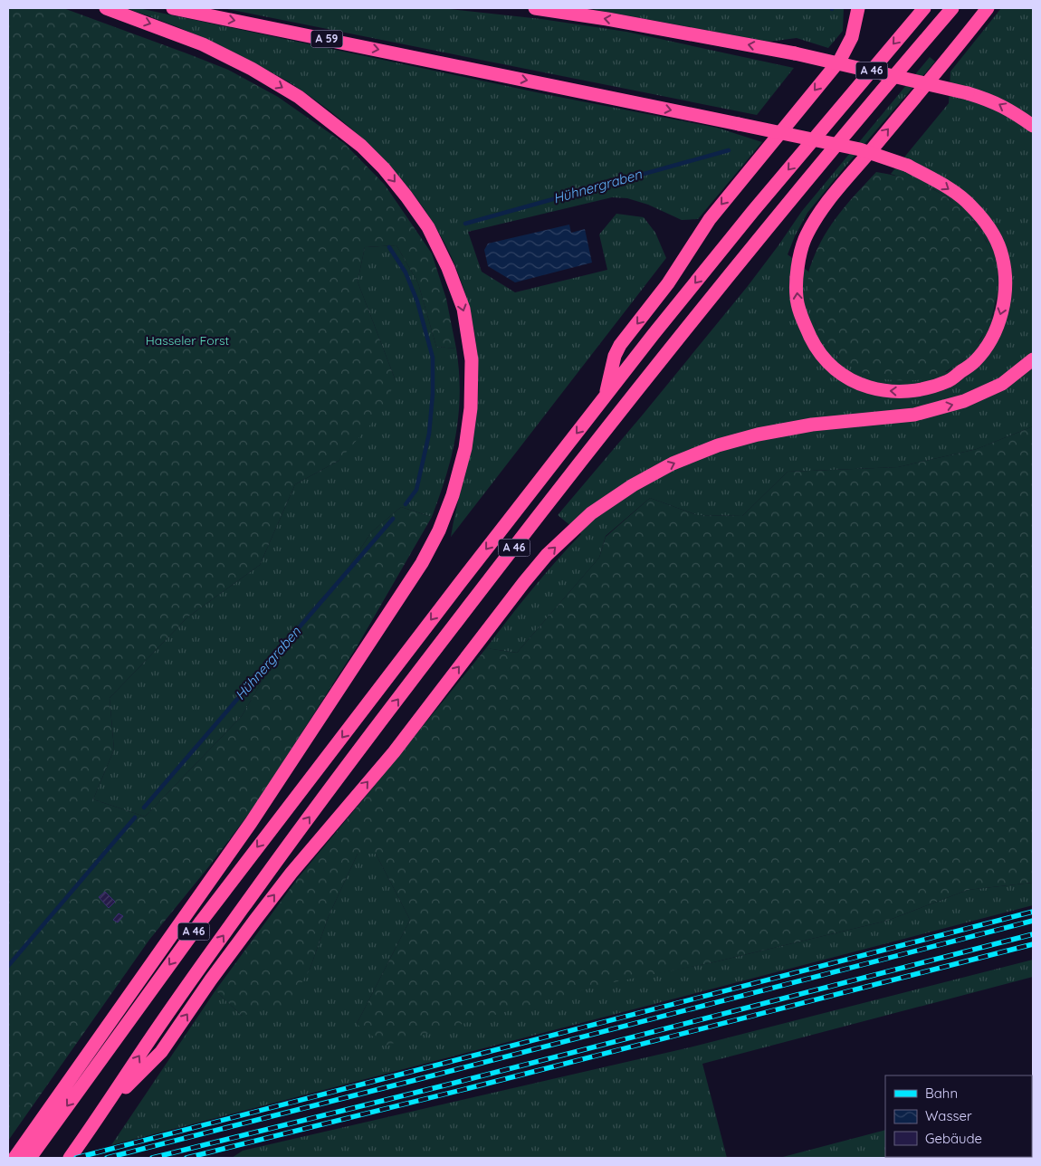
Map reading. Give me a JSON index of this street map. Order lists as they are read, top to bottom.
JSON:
{
  "streets": {
    "highway": ["A 59", "A 46"]
  },
  "water": ["Hühnergraben"],
  "parks": ["Hasseler Forst"],
  "legend": ["Bahn", "Wasser", "Gebäude"]
}
